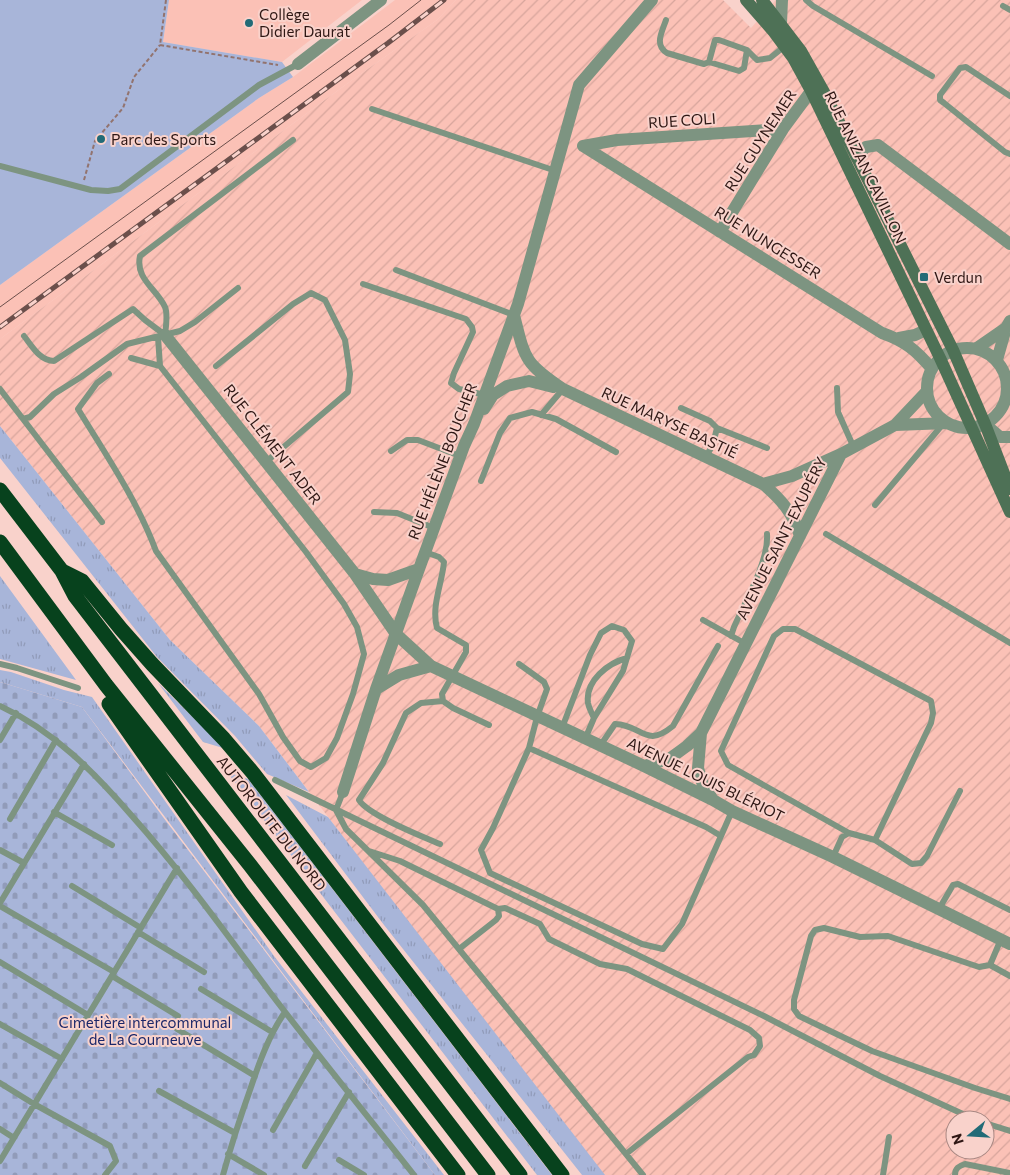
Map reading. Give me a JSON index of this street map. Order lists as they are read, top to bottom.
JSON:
{
  "streets": {
    "highway": ["AUTOROUTE DU NORD"],
    "main road": ["RUE ANIZAN CAVILLON"],
    "street": [
      "RUE COLI",
      "RUE GUYNEMER",
      "RUE NUNGESSER",
      "RUE MARYSE BASTIÉ",
      "RUE CLÉMENT ADER",
      "RUE HÉLÈNE BOUCHER",
      "AVENUE SAINT-EXUPÉRY",
      "AVENUE LOUIS BLÉRIOT"
    ]
  },
  "crossings": [
    ["RUE COLI", "RUE GUYNEMER"],
    ["RUE COLI", "RUE NUNGESSER"],
    ["RUE GUYNEMER", "RUE ANIZAN CAVILLON"],
    ["RUE GUYNEMER", "RUE NUNGESSER"],
    ["RUE MARYSE BASTIÉ", "RUE HÉLÈNE BOUCHER"],
    ["RUE MARYSE BASTIÉ", "AVENUE SAINT-EXUPÉRY"],
    ["RUE CLÉMENT ADER", "RUE HÉLÈNE BOUCHER"],
    ["RUE CLÉMENT ADER", "AVENUE LOUIS BLÉRIOT"],
    ["RUE HÉLÈNE BOUCHER", "AVENUE LOUIS BLÉRIOT"],
    ["AVENUE SAINT-EXUPÉRY", "AVENUE LOUIS BLÉRIOT"]
  ],
  "parks": ["Cimetière intercommunal de La Courneuve"],
  "places": {
    "other": ["Collège Didier Daurat", "Parc des Sports"],
    "transit": ["Verdun"]
  },
  "north": "left"
}
